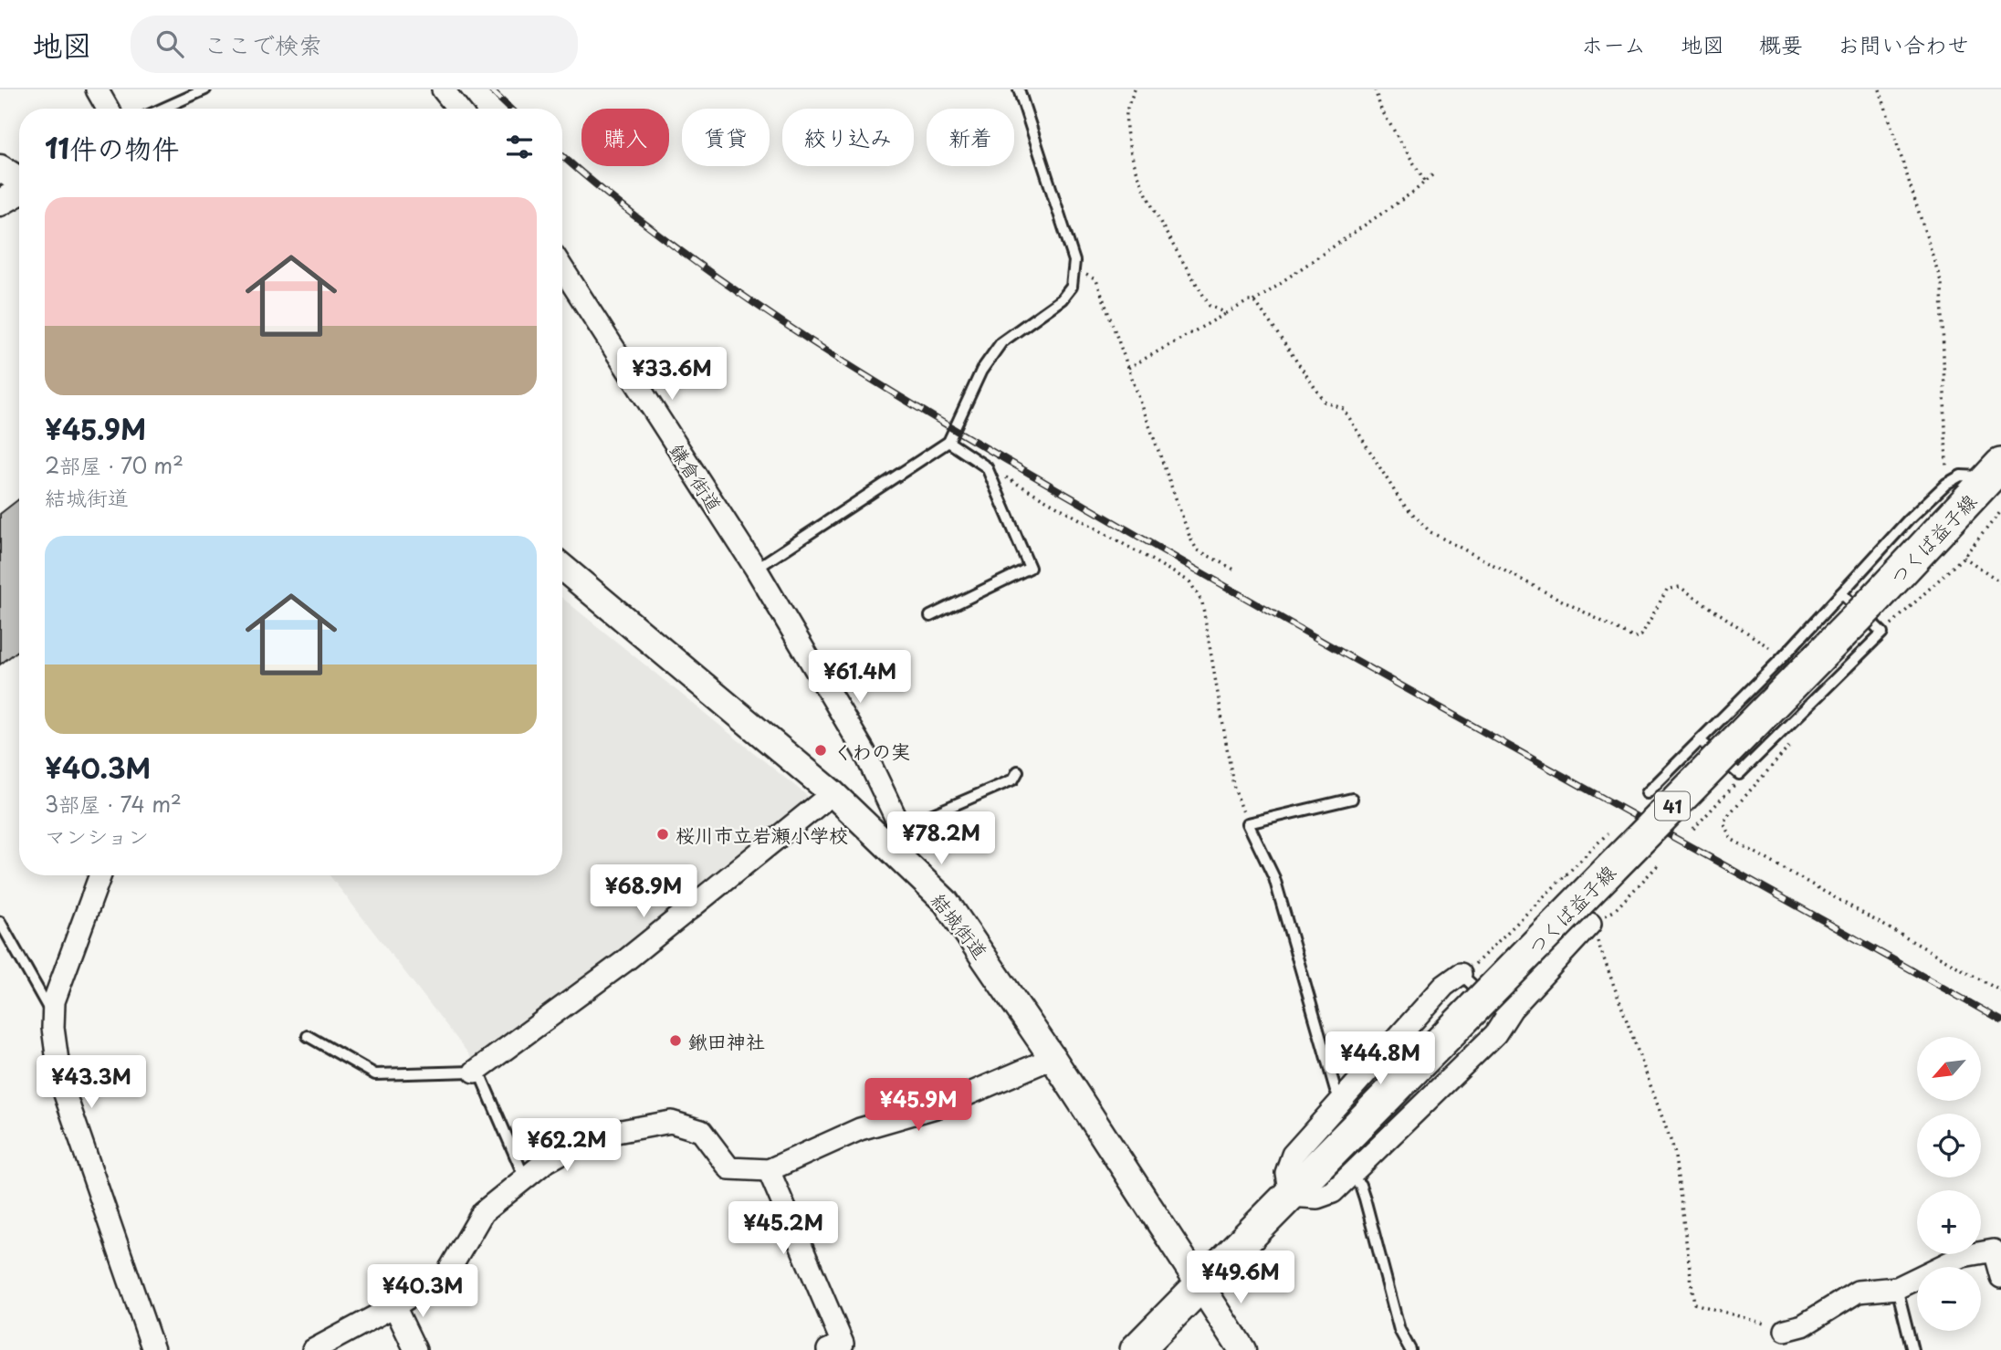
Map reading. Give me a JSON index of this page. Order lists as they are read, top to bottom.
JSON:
{
  "streets": {
    "main road": ["つくば益子線", "41"],
    "street": ["鎌倉街道", "結城街道"]
  },
  "crossings": [
    ["つくば益子線", "結城街道"]
  ],
  "places": ["くわの実", "桜川市立岩瀬小学校", "鍬田神社"],
  "north": "bottom left",
  "page": {
    "header": "地図",
    "search": "ここで検索",
    "nav": [
      "ホーム",
      "地図",
      "概要",
      "お問い合わせ"
    ],
    "chip": [
      "購入",
      "賃貸",
      "絞り込み",
      "新着"
    ],
    "heading": "11件の物件",
    "list": [
      {
        "name": "¥45.9M",
        "note": "2部屋 · 70 m² · 結城街道"
      },
      {
        "name": "¥40.3M",
        "note": "3部屋 · 74 m² · マンション"
      }
    ],
    "price": [
      "¥33.6M",
      "¥61.4M",
      "¥78.2M",
      "¥68.9M",
      "¥44.8M",
      "¥43.3M",
      "¥45.9M",
      "¥62.2M",
      "¥45.2M",
      "¥49.6M",
      "¥40.3M"
    ],
    "map_buttons": ["+", "−"]
  }
}
